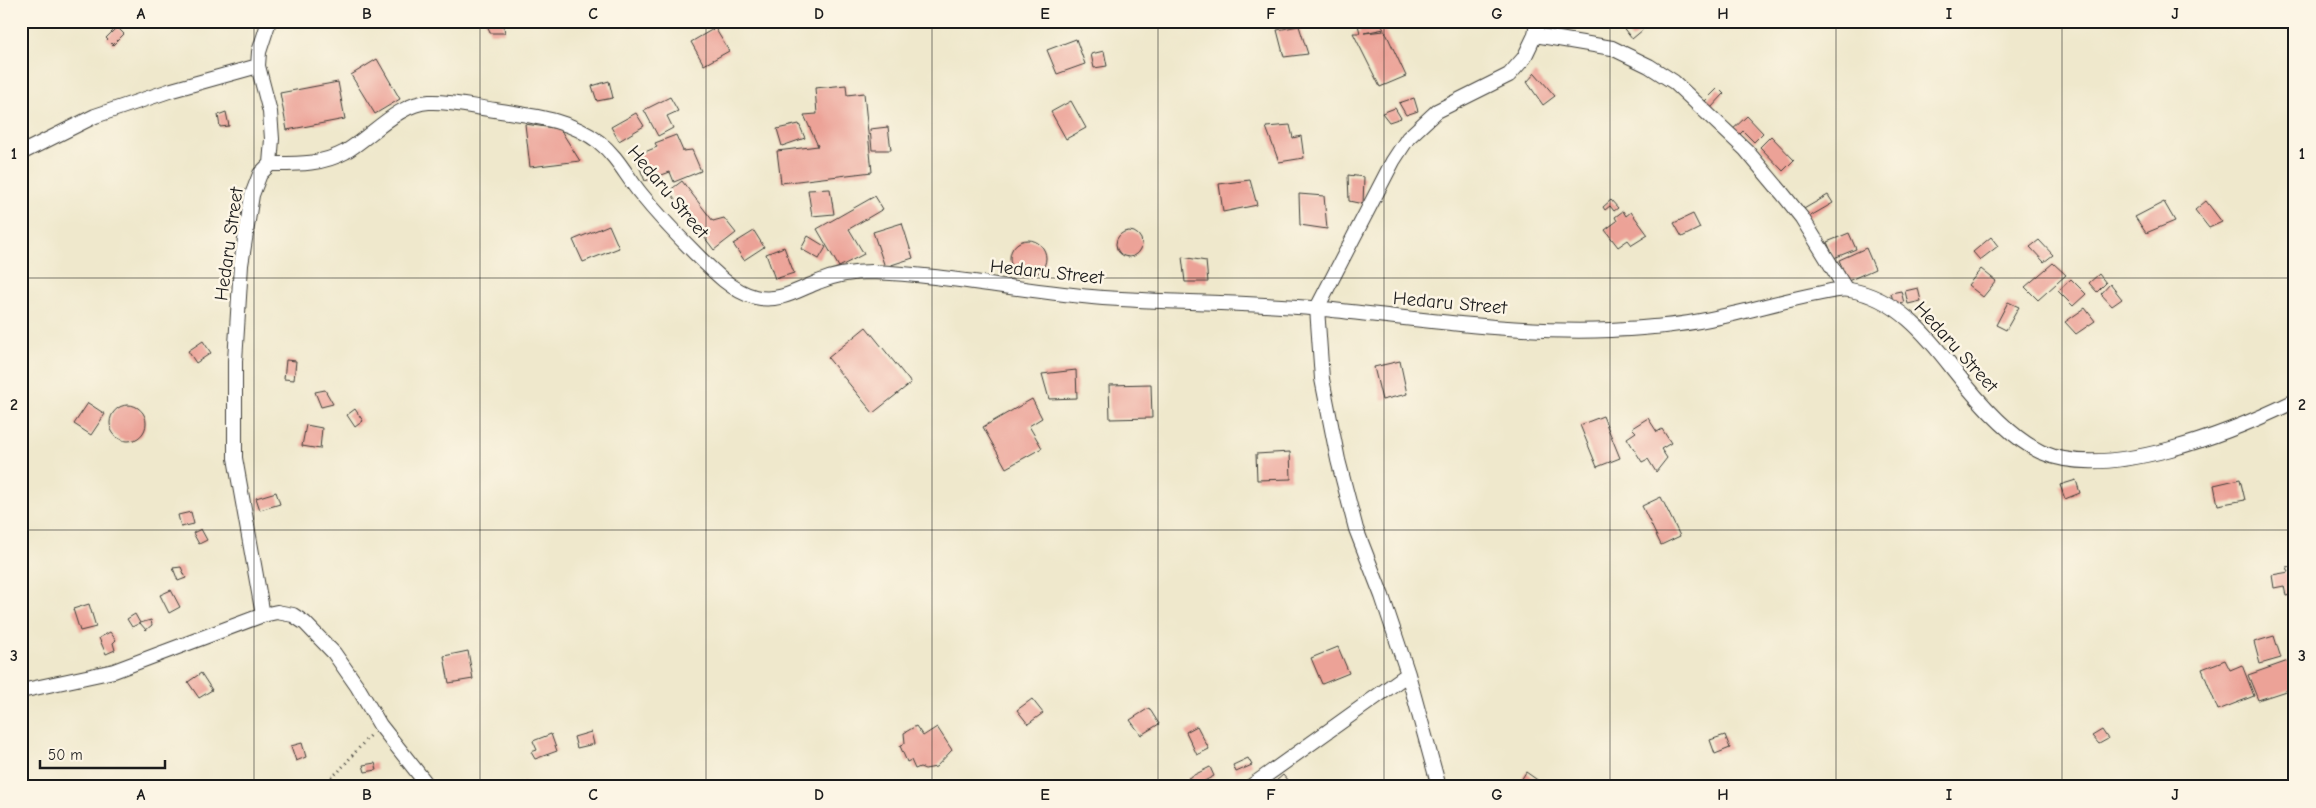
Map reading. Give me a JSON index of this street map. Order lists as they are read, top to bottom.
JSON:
{
  "streets": {
    "street": ["Hedaru Street"]
  },
  "scale_bar": "50 m",
  "grid": {
    "columns": [
      "A",
      "B",
      "C",
      "D",
      "E",
      "F",
      "G",
      "H",
      "I",
      "J"
    ],
    "rows": ["1", "2", "3"]
  }
}
